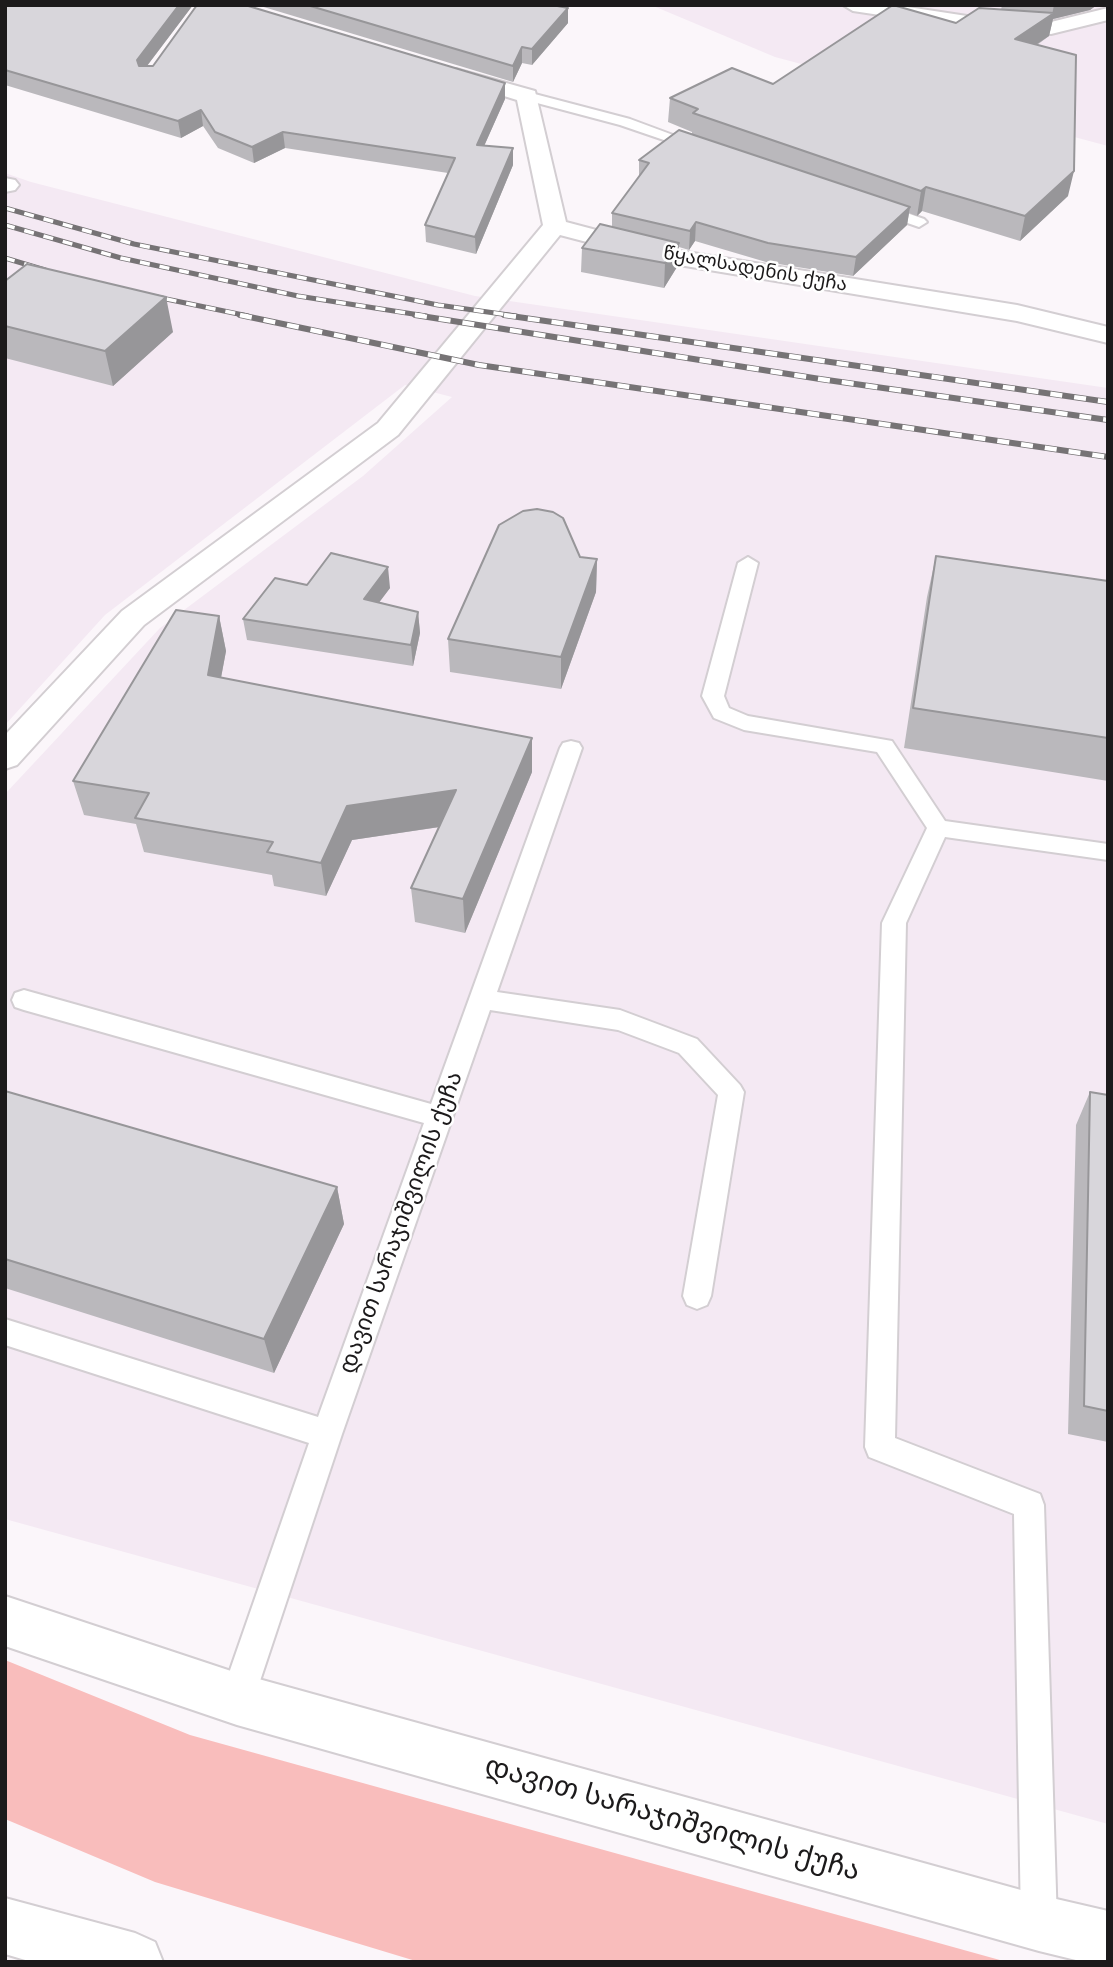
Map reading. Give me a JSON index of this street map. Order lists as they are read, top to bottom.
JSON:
{
  "streets": {
    "street": ["წყალსადენის ქუჩა", "დავით სარაჯიშვილის ქუჩა"]
  }
}
